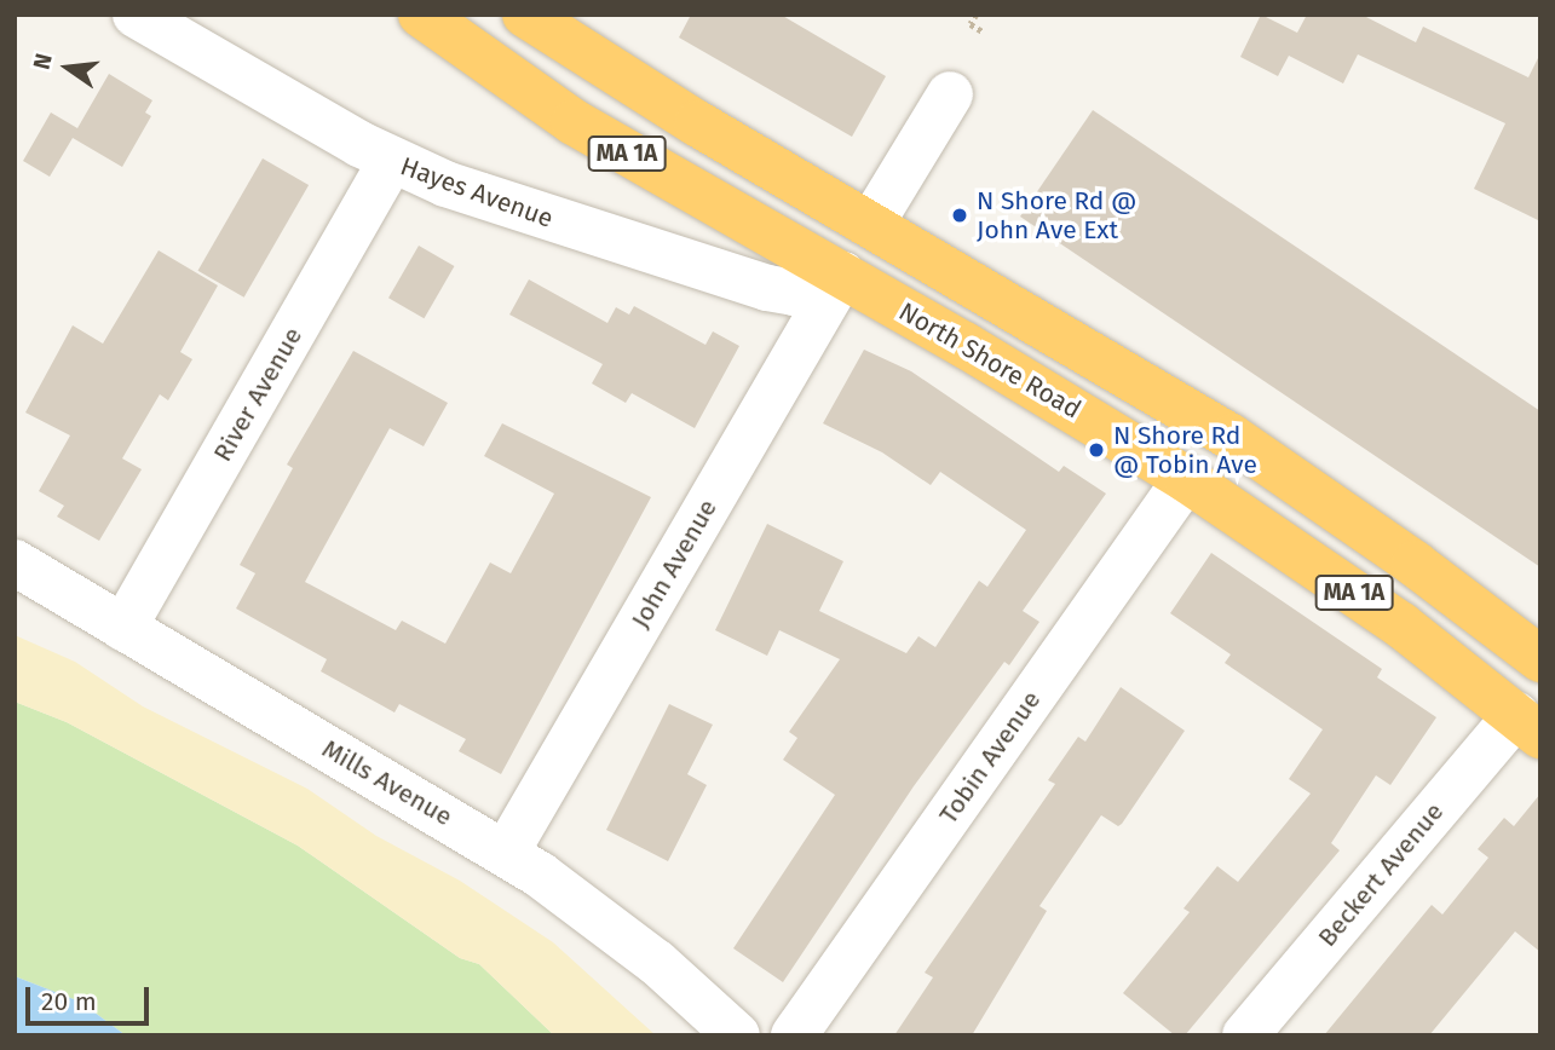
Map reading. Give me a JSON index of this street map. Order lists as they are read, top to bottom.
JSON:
{
  "streets": {
    "highway": ["MA 1A", "North Shore Road"],
    "street": [
      "Hayes Avenue",
      "River Avenue",
      "John Avenue",
      "Tobin Avenue",
      "Mills Avenue",
      "Beckert Avenue"
    ]
  },
  "crossings": [
    ["Hayes Avenue", "North Shore Road"],
    ["Hayes Avenue", "River Avenue"],
    ["Hayes Avenue", "John Avenue"],
    ["North Shore Road", "John Avenue"],
    ["North Shore Road", "Tobin Avenue"],
    ["North Shore Road", "Beckert Avenue"],
    ["River Avenue", "Mills Avenue"],
    ["John Avenue", "Mills Avenue"]
  ],
  "places": ["N Shore Rd @ John Ave Ext", "N Shore Rd @ Tobin Ave"],
  "scale_bar": "20 m",
  "north": "left"
}
